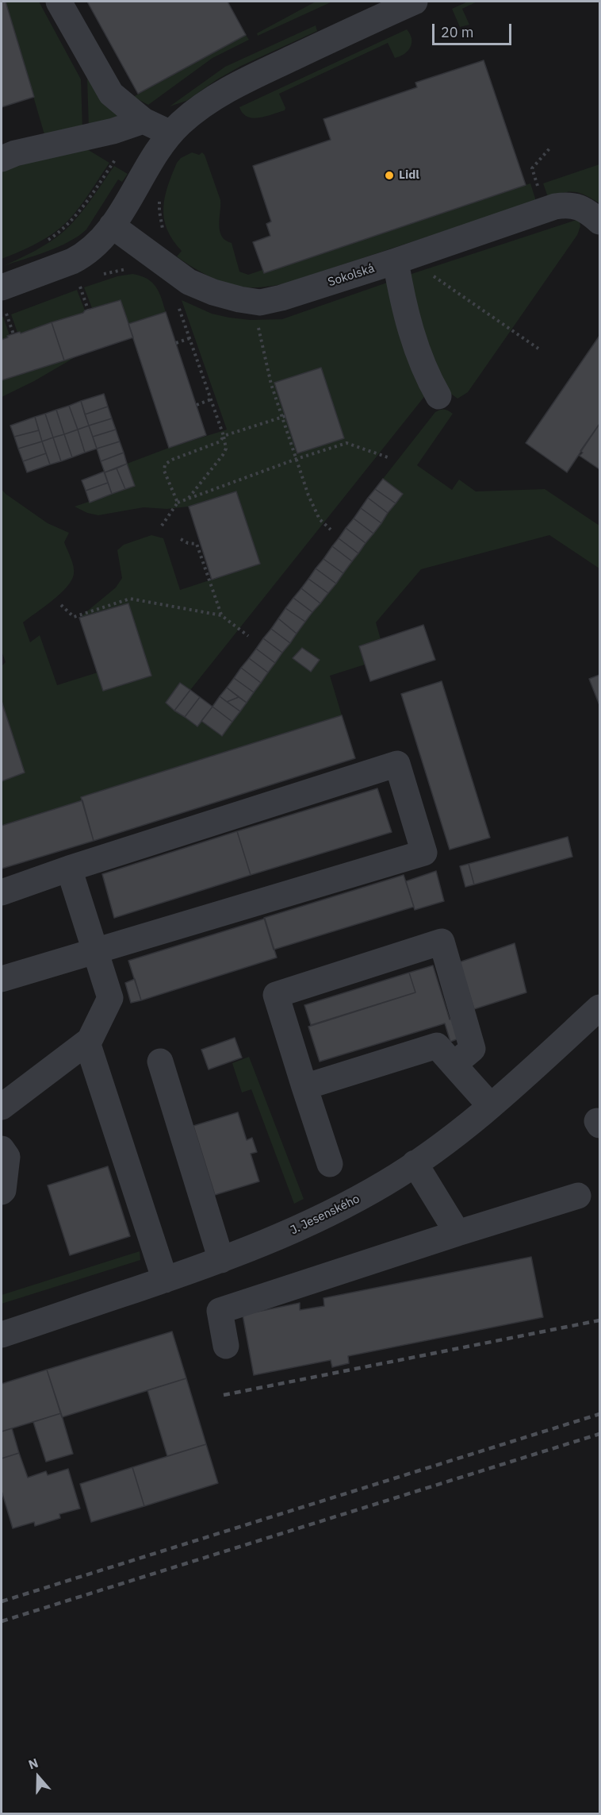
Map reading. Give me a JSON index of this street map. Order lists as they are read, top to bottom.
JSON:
{
  "streets": {
    "street": ["Sokolská", "J. Jesenského"]
  },
  "places": ["Lidl"],
  "scale_bar": "20 m",
  "north": "top"
}
